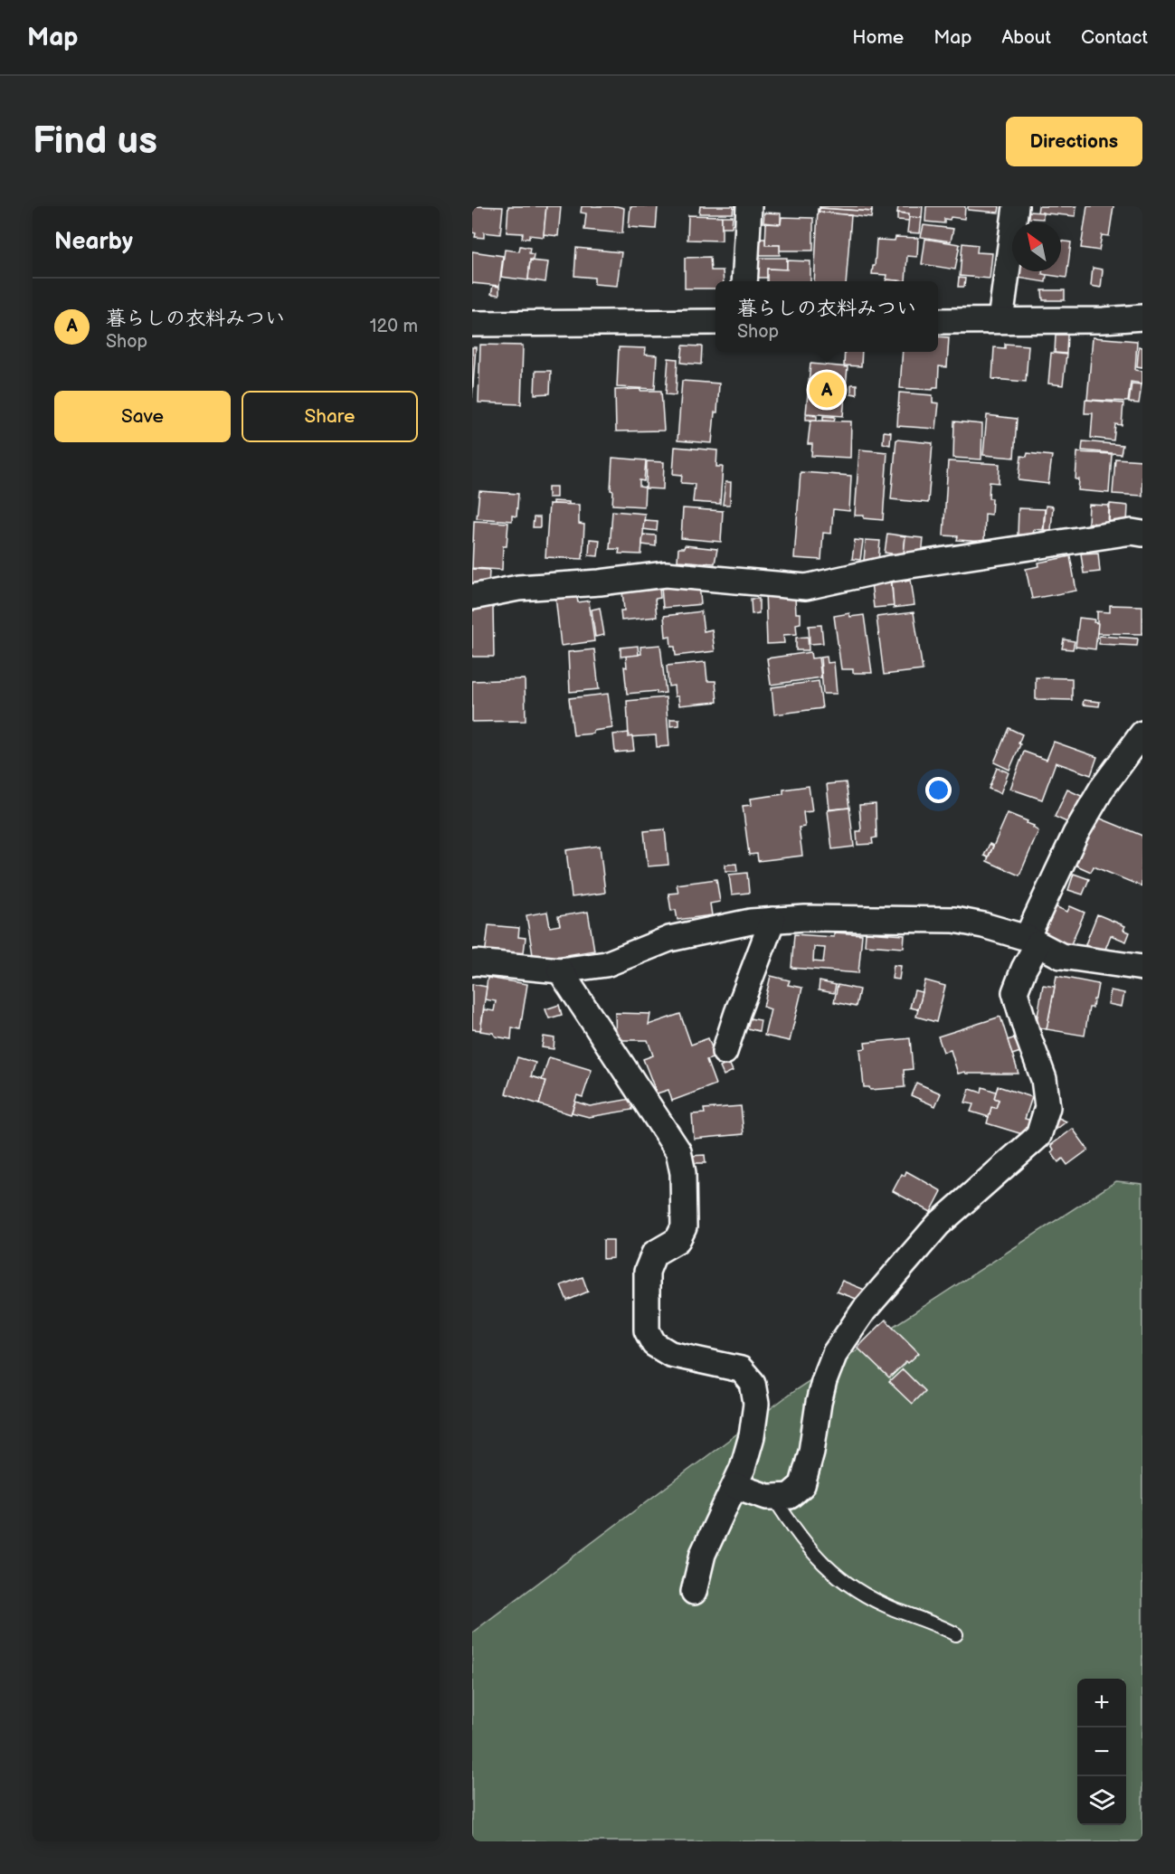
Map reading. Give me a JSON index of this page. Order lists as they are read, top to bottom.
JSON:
{
  "north": "top left",
  "page": {
    "header": "Map",
    "nav": [
      "Home",
      "Map",
      "About",
      "Contact"
    ],
    "buttons": [
      "Directions",
      ["Save", "Share"]
    ],
    "title": "Find us",
    "heading": "Nearby",
    "list": [
      {
        "mark": "A",
        "name": "暮らしの衣料みつい",
        "note": "Shop",
        "value": "120 m"
      }
    ],
    "popup": ["暮らしの衣料みつい", "Shop"],
    "pins": "A",
    "map_buttons": ["+", "−"]
  }
}
